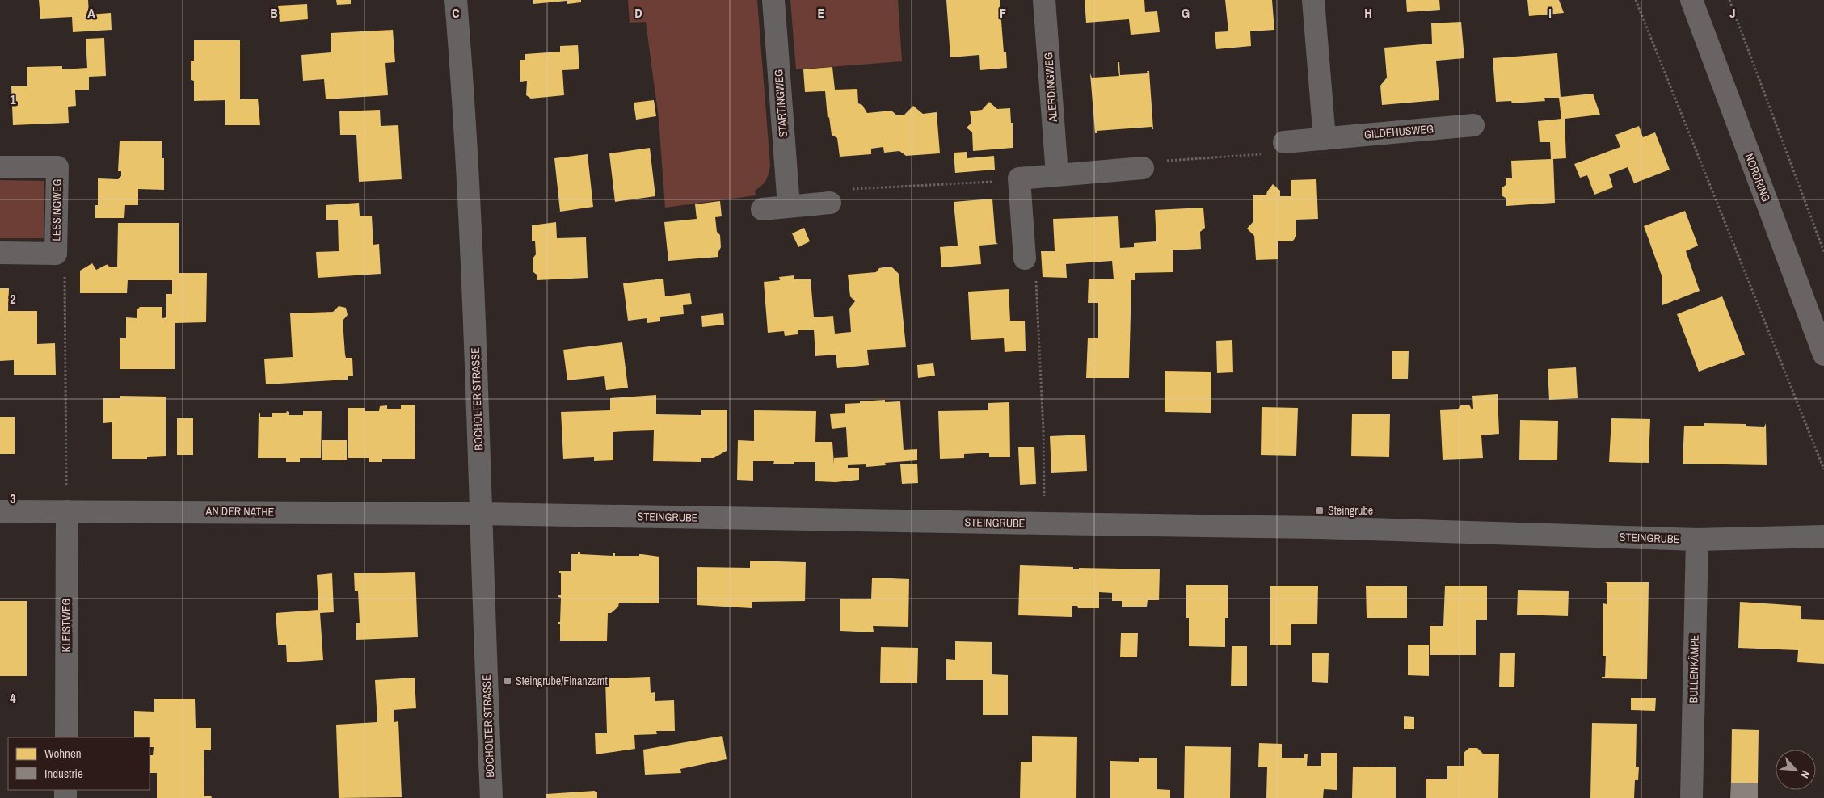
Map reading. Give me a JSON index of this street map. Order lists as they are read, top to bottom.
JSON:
{
  "streets": {
    "main road": ["NORDRING"],
    "street": [
      "ALERDINGWEG",
      "STARTINGWEG",
      "GILDEHUSWEG",
      "LESSINGWEG",
      "BOCHOLTER STRASSE",
      "AN DER NATHE",
      "STEINGRUBE",
      "KLEISTWEG",
      "BULLENKÄMPE"
    ]
  },
  "crossings": [
    ["BOCHOLTER STRASSE", "AN DER NATHE"],
    ["BOCHOLTER STRASSE", "STEINGRUBE"],
    ["AN DER NATHE", "STEINGRUBE"],
    ["AN DER NATHE", "KLEISTWEG"],
    ["STEINGRUBE", "BULLENKÄMPE"]
  ],
  "places": {
    "transit": ["Steingrube", "Steingrube/Finanzamt"]
  },
  "legend": ["Wohnen", "Industrie"],
  "north": "bottom right",
  "grid": {
    "columns": [
      "A",
      "B",
      "C",
      "D",
      "E",
      "F",
      "G",
      "H",
      "I",
      "J"
    ],
    "rows": [
      "1",
      "2",
      "3",
      "4"
    ]
  }
}
